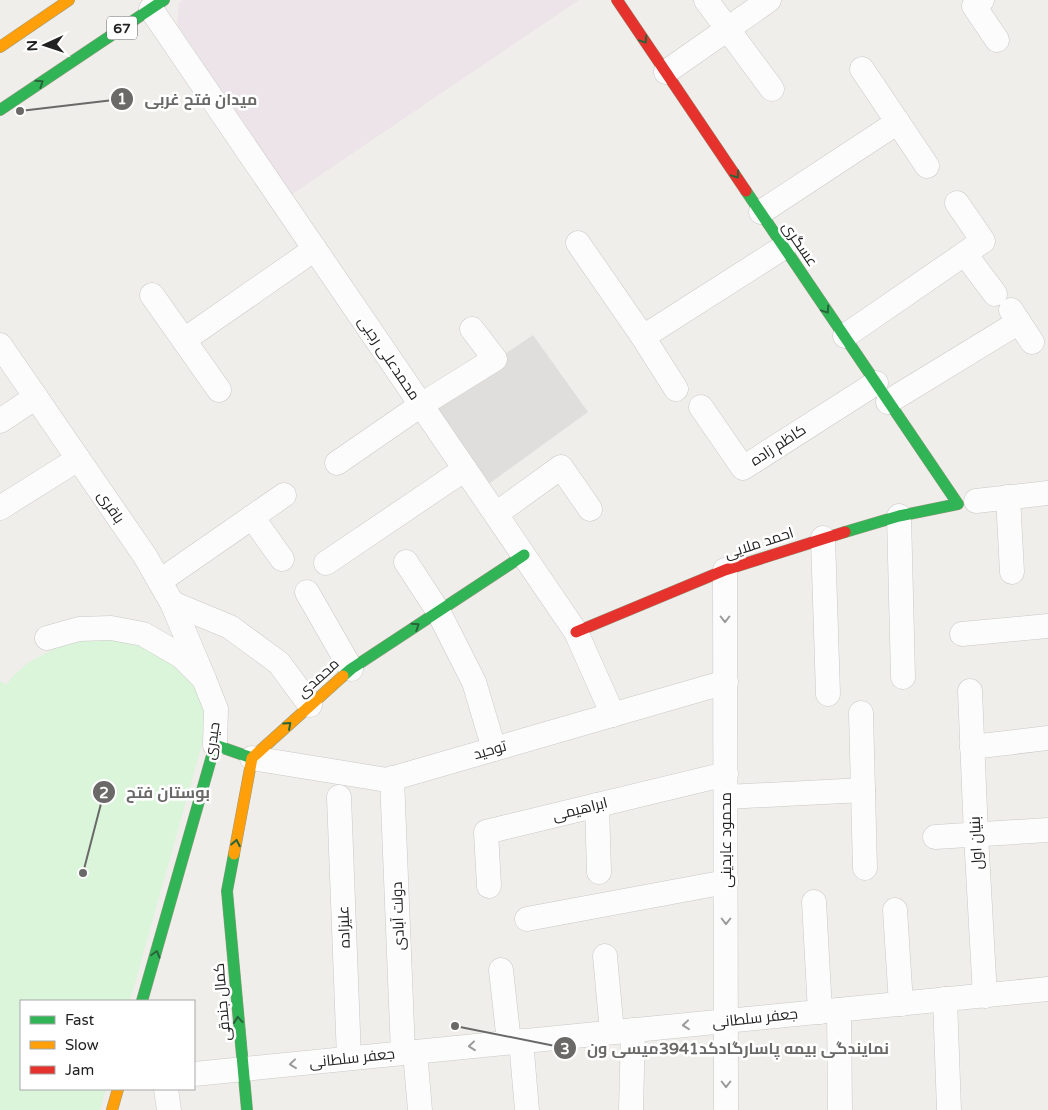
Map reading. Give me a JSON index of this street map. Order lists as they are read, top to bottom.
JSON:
{
  "streets": {
    "main road": [
      "67",
      "عسگری",
      "احمد ملایی",
      "محمدی",
      "حیدری",
      "کمال جندقی"
    ],
    "street": [
      "محمدعلی رجبی",
      "کاظم زاده",
      "باقری",
      "توحید",
      "ابراهیمی",
      "محمود عابدینی",
      "بنیان اول",
      "دولت آبادی",
      "علیزاده",
      "جعفر سلطانی"
    ]
  },
  "crossings": [
    ["67", "محمدعلی رجبی"],
    ["عسگری", "کاظم زاده"],
    ["عسگری", "احمد ملایی"],
    ["محمدعلی رجبی", "احمد ملایی"],
    ["محمدعلی رجبی", "محمدی"],
    ["محمدعلی رجبی", "توحید"],
    ["باقری", "حیدری"],
    ["احمد ملایی", "محمود عابدینی"],
    ["محمدی", "توحید"],
    ["محمدی", "کمال جندقی"],
    ["توحید", "محمود عابدینی"],
    ["توحید", "دولت آبادی"],
    ["توحید", "کمال جندقی"],
    ["ابراهیمی", "محمود عابدینی"],
    ["محمود عابدینی", "جعفر سلطانی"],
    ["بنیان اول", "جعفر سلطانی"],
    ["دولت آبادی", "جعفر سلطانی"],
    ["علیزاده", "جعفر سلطانی"],
    ["کمال جندقی", "جعفر سلطانی"]
  ],
  "one_way": [
    "عسگری",
    "محمدی",
    "حیدری",
    "کمال جندقی"
  ],
  "places": ["میدان فتح غربی", "بوستان فتح", "نمایندگی بیمه پاسارگادکد3941میسی ون"],
  "legend": ["Fast", "Slow", "Jam"],
  "north": "left"
}
